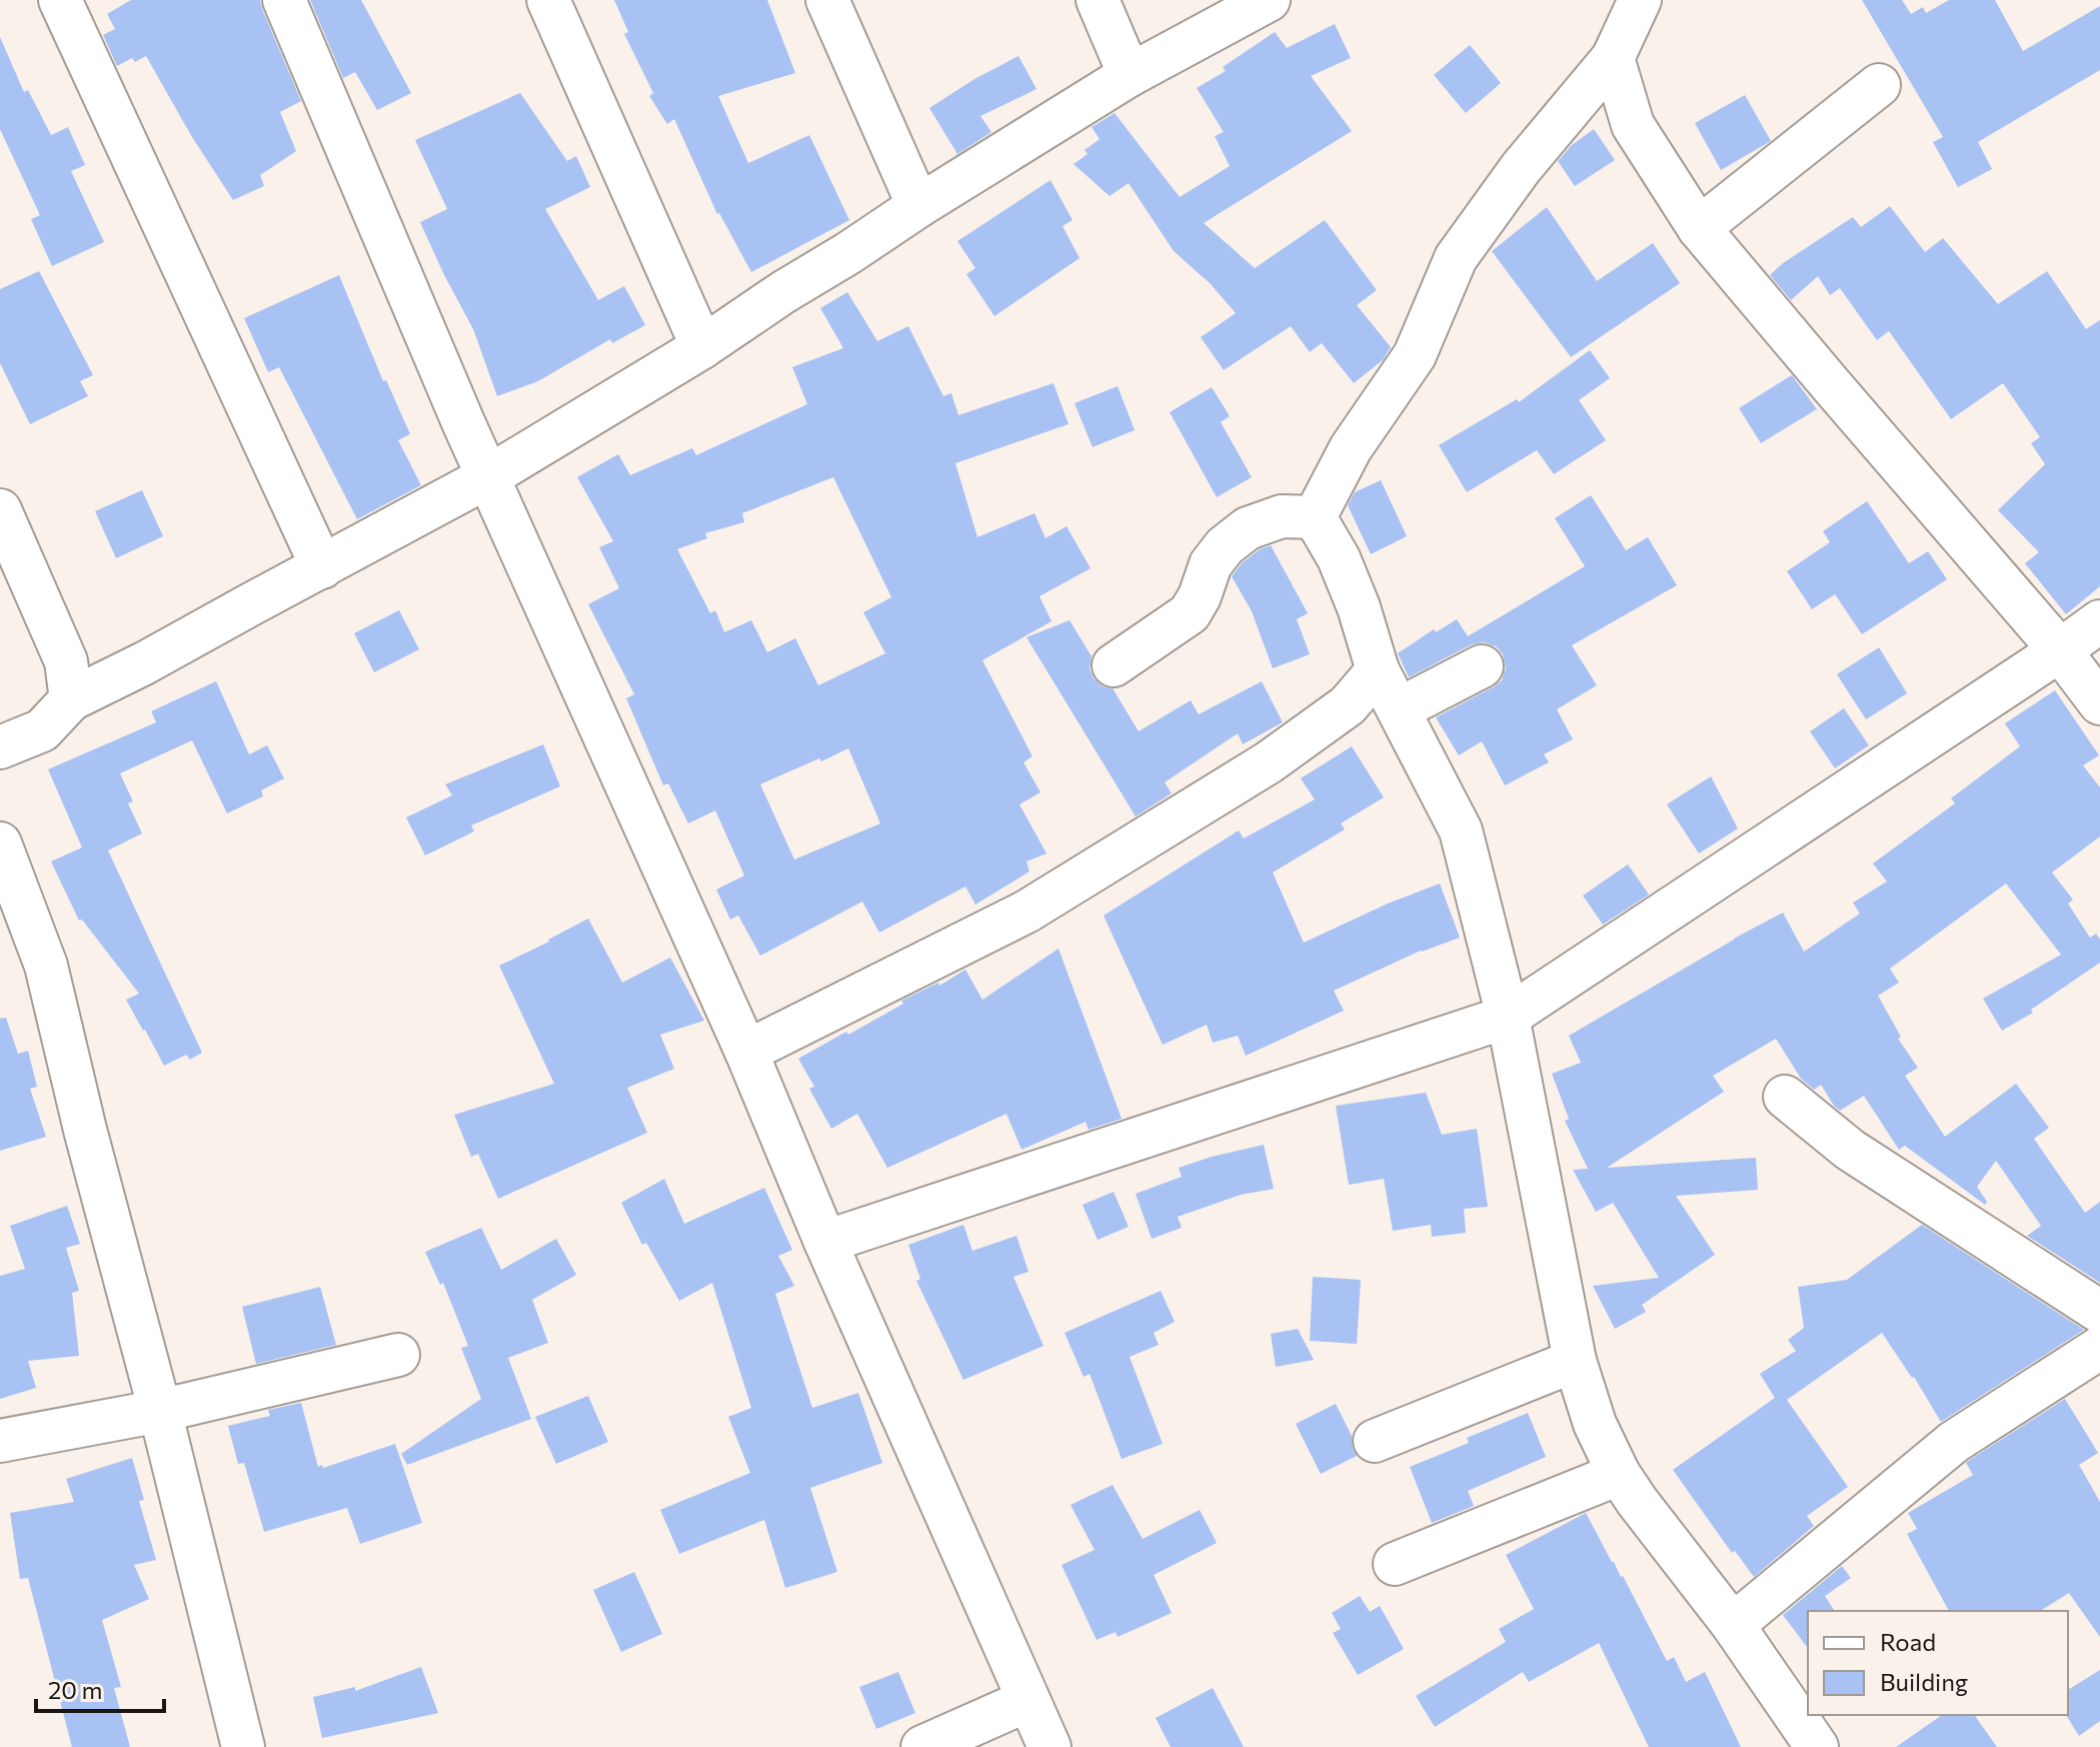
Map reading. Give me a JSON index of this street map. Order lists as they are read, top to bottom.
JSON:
{
  "legend": ["Road", "Building"],
  "scale_bar": "20 m"
}
